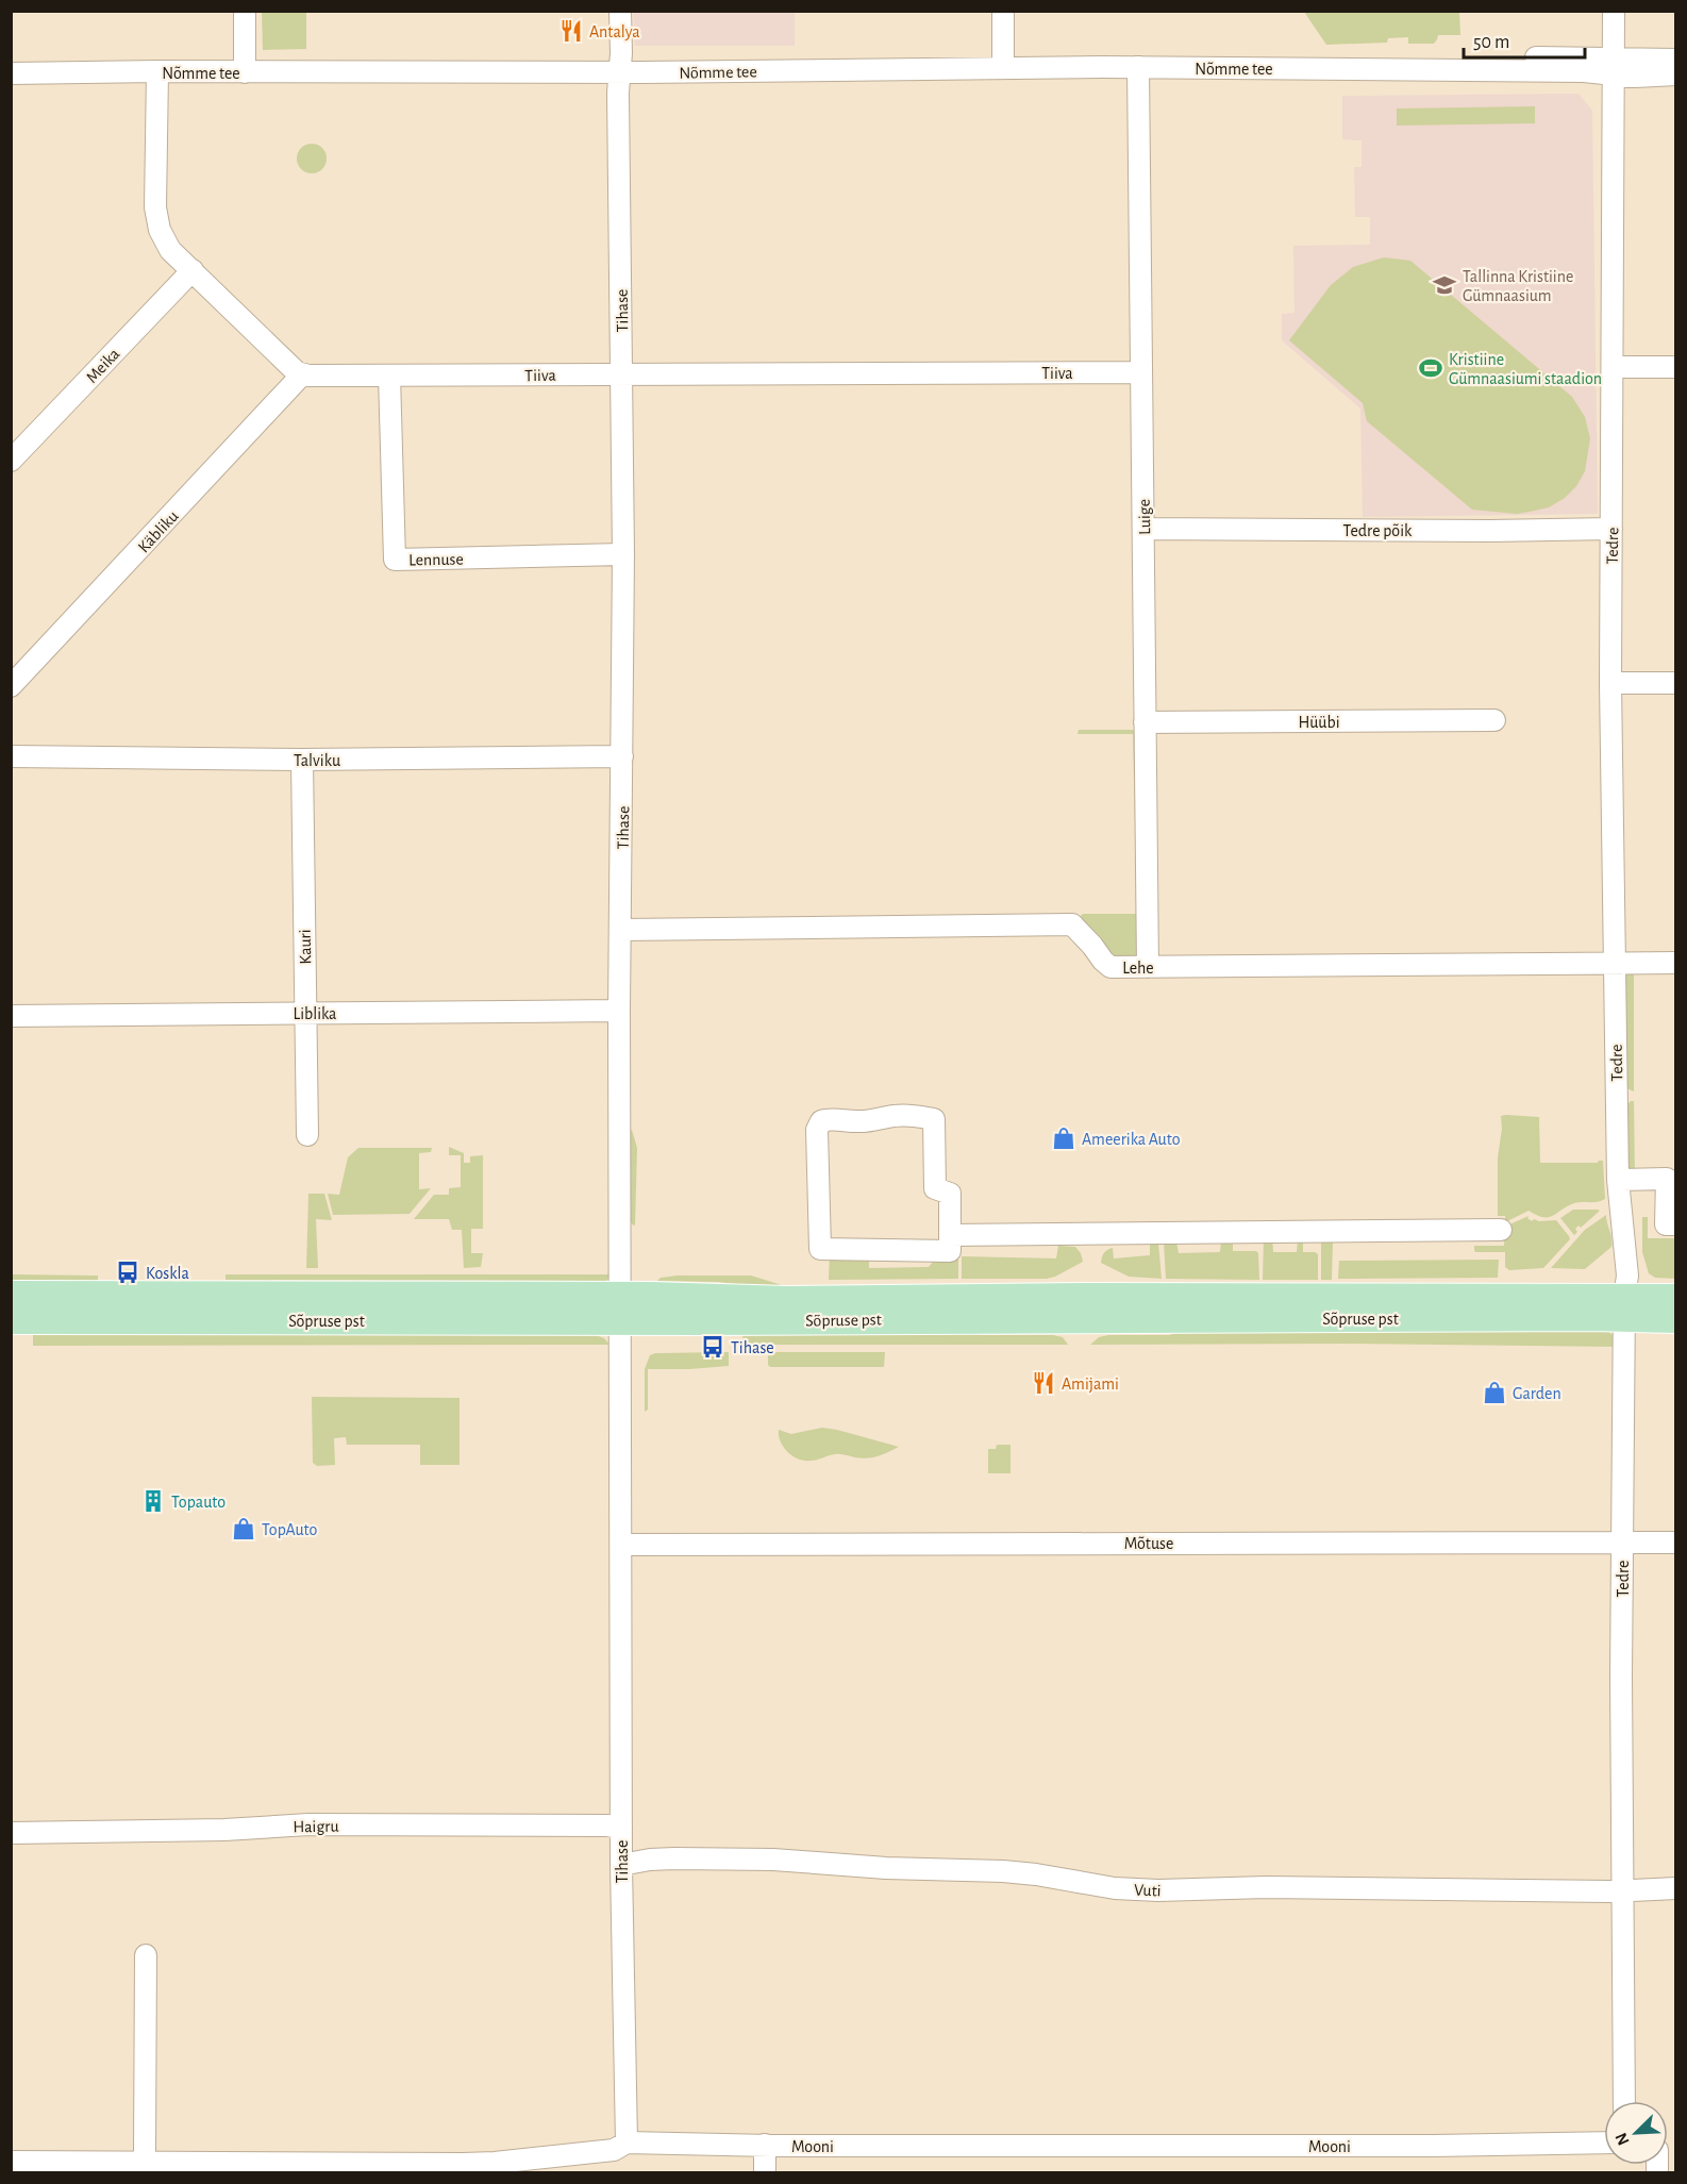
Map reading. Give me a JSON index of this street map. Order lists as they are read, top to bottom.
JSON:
{
  "streets": {
    "main road": ["Sõpruse pst"],
    "street": [
      "Nõmme tee",
      "Tihase",
      "Meika",
      "Tiiva",
      "Luige",
      "Tedre põik",
      "Käbliku",
      "Tedre",
      "Lennuse",
      "Hüübi",
      "Talviku",
      "Kauri",
      "Lehe",
      "Liblika",
      "Mõtuse",
      "Haigru",
      "Vuti",
      "Mooni"
    ]
  },
  "crossings": [
    ["Nõmme tee", "Tihase"],
    ["Nõmme tee", "Luige"],
    ["Nõmme tee", "Tedre"],
    ["Tihase", "Tiiva"],
    ["Tihase", "Lennuse"],
    ["Tihase", "Talviku"],
    ["Tihase", "Lehe"],
    ["Tihase", "Liblika"],
    ["Tihase", "Sõpruse pst"],
    ["Tihase", "Mõtuse"],
    ["Tihase", "Haigru"],
    ["Tihase", "Vuti"],
    ["Tihase", "Mooni"],
    ["Tiiva", "Luige"],
    ["Tiiva", "Käbliku"],
    ["Tiiva", "Lennuse"],
    ["Luige", "Tedre põik"],
    ["Luige", "Hüübi"],
    ["Luige", "Lehe"],
    ["Tedre põik", "Tedre"],
    ["Tedre", "Lehe"],
    ["Tedre", "Sõpruse pst"],
    ["Tedre", "Mõtuse"],
    ["Tedre", "Vuti"],
    ["Talviku", "Kauri"],
    ["Kauri", "Liblika"]
  ],
  "places": {
    "restaurant": ["Antalya", "Amijami"],
    "school or university": ["Tallinna Kristiine Gümnaasium"],
    "sports": ["Kristiine Gümnaasiumi staadion"],
    "shop": ["Ameerika Auto", "Garden", "TopAuto"],
    "bus stop": ["Koskla", "Tihase"],
    "building": ["Topauto"]
  },
  "scale_bar": "50 m",
  "north": "bottom left"
}
